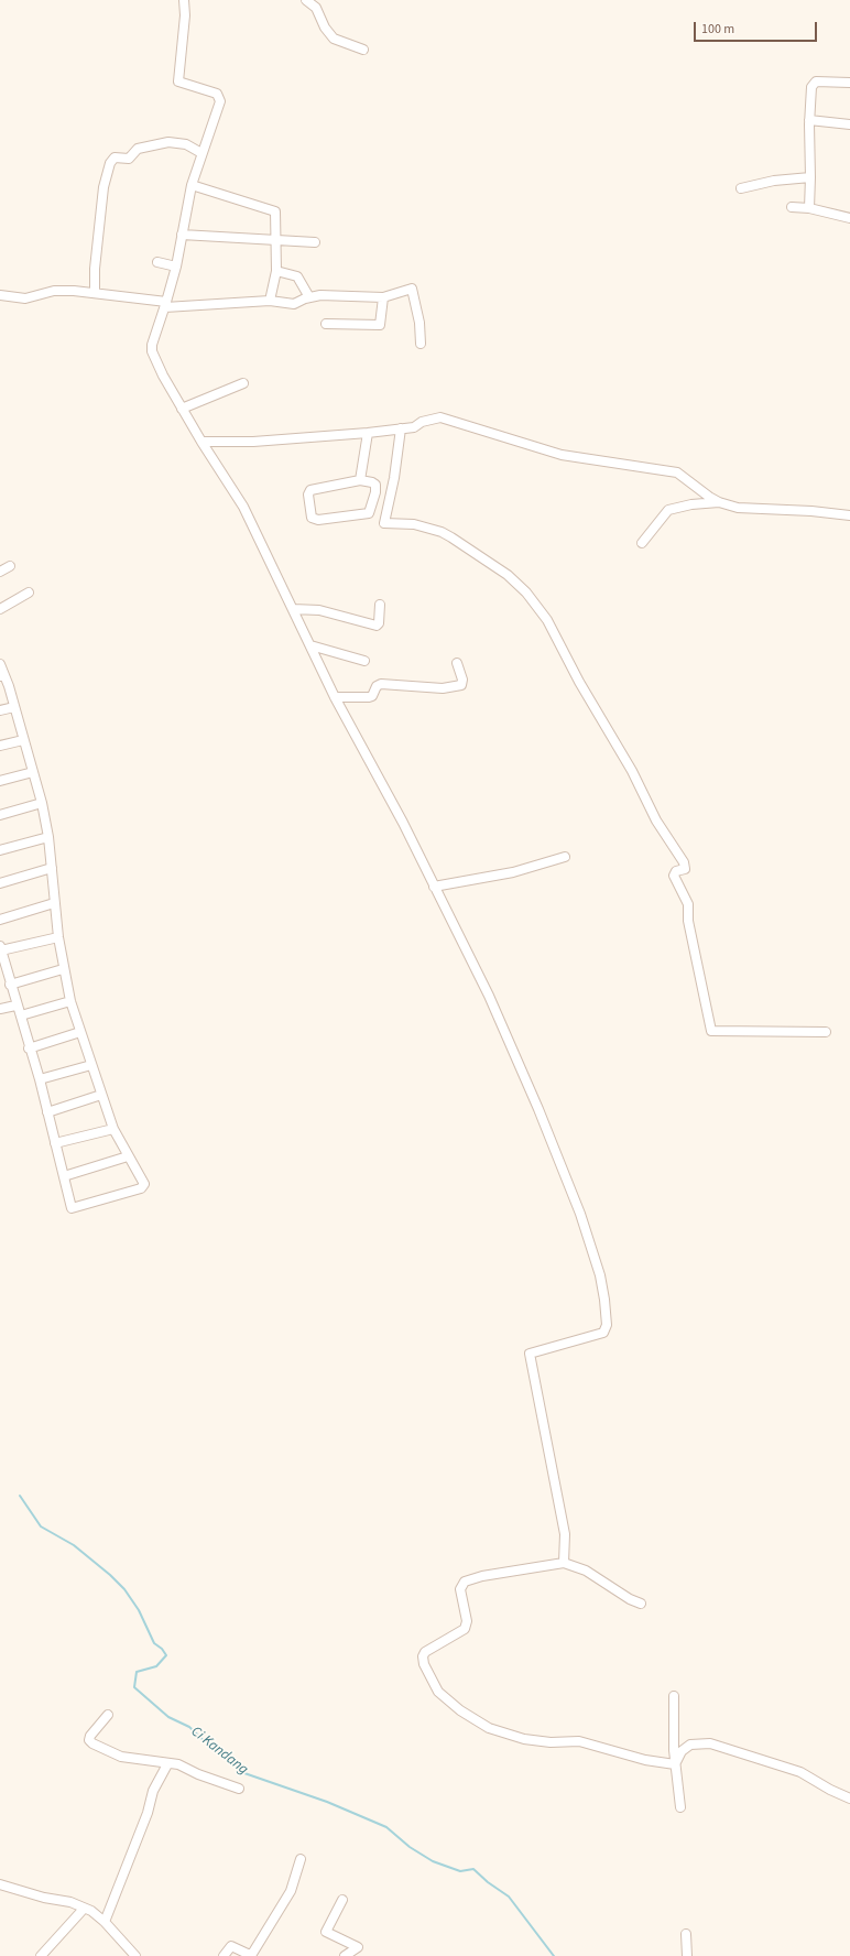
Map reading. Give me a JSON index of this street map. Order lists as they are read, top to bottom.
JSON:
{
  "water": ["Ci Kandang"],
  "scale_bar": "100 m"
}
